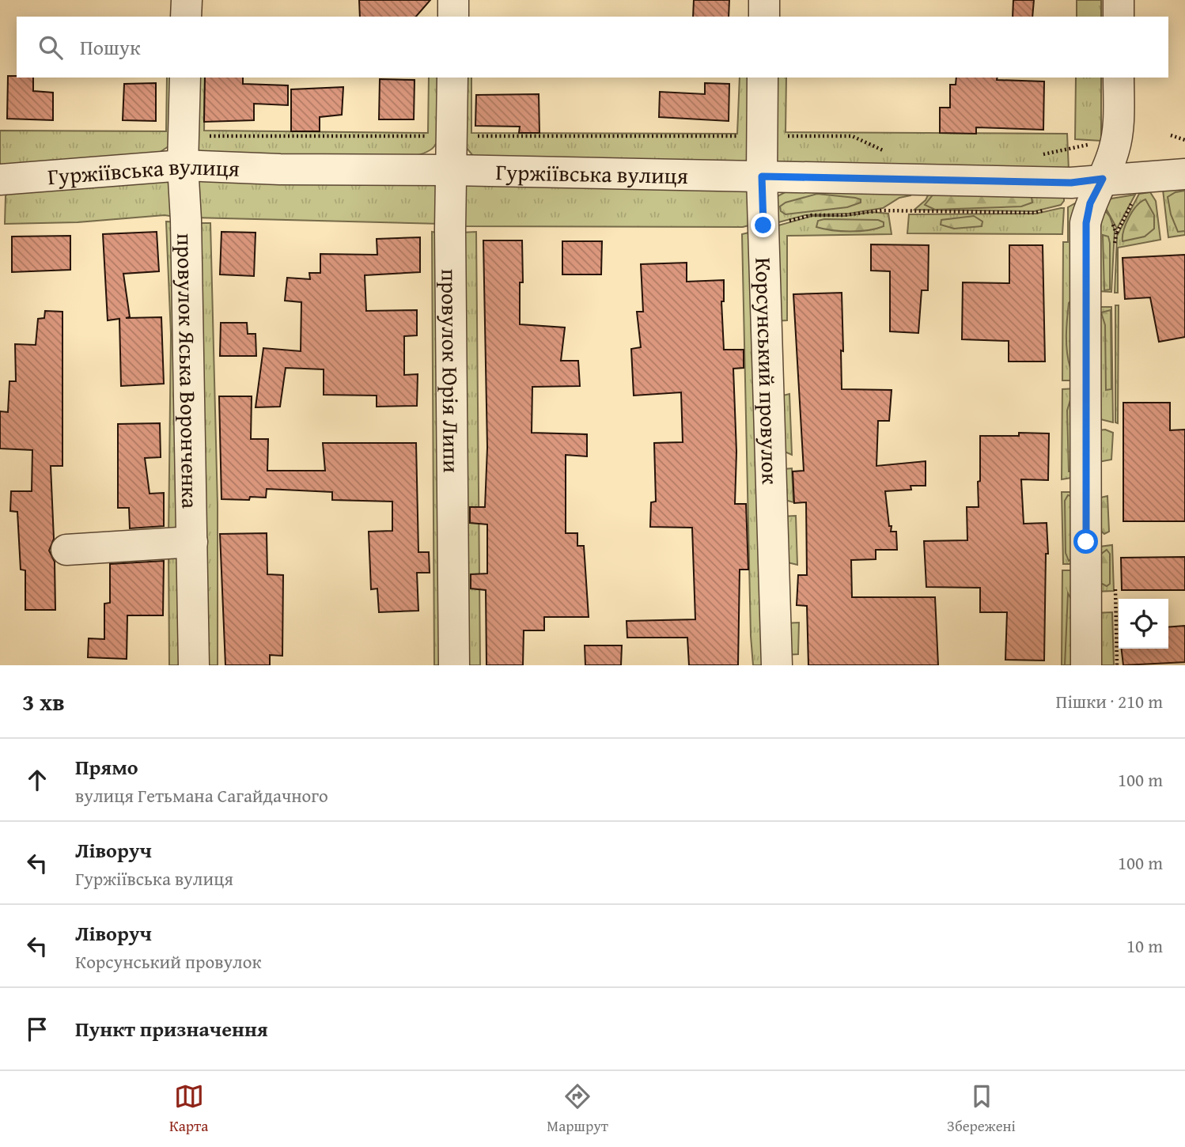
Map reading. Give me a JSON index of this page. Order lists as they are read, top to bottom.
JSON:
{
  "streets": {
    "street": [
      "Гуржіївська вулиця",
      "провулок Яська Воронченка",
      "провулок Юрія Липи",
      "Корсунський провулок"
    ]
  },
  "crossings": [
    ["Гуржіївська вулиця", "провулок Яська Воронченка"],
    ["Гуржіївська вулиця", "провулок Юрія Липи"],
    ["Гуржіївська вулиця", "Корсунський провулок"]
  ],
  "page": {
    "search": "Пошук",
    "heading": ["3 хв", "Пішки · 210 m"],
    "list": [
      ["Прямо", "вулиця Гетьмана Сагайдачного", "100 m"],
      ["Ліворуч", "Гуржіївська вулиця", "100 m"],
      ["Ліворуч", "Корсунський провулок", "10 m"],
      "Пункт призначення"
    ],
    "nav": ["Карта", "Маршрут", "Збережені"]
  }
}
